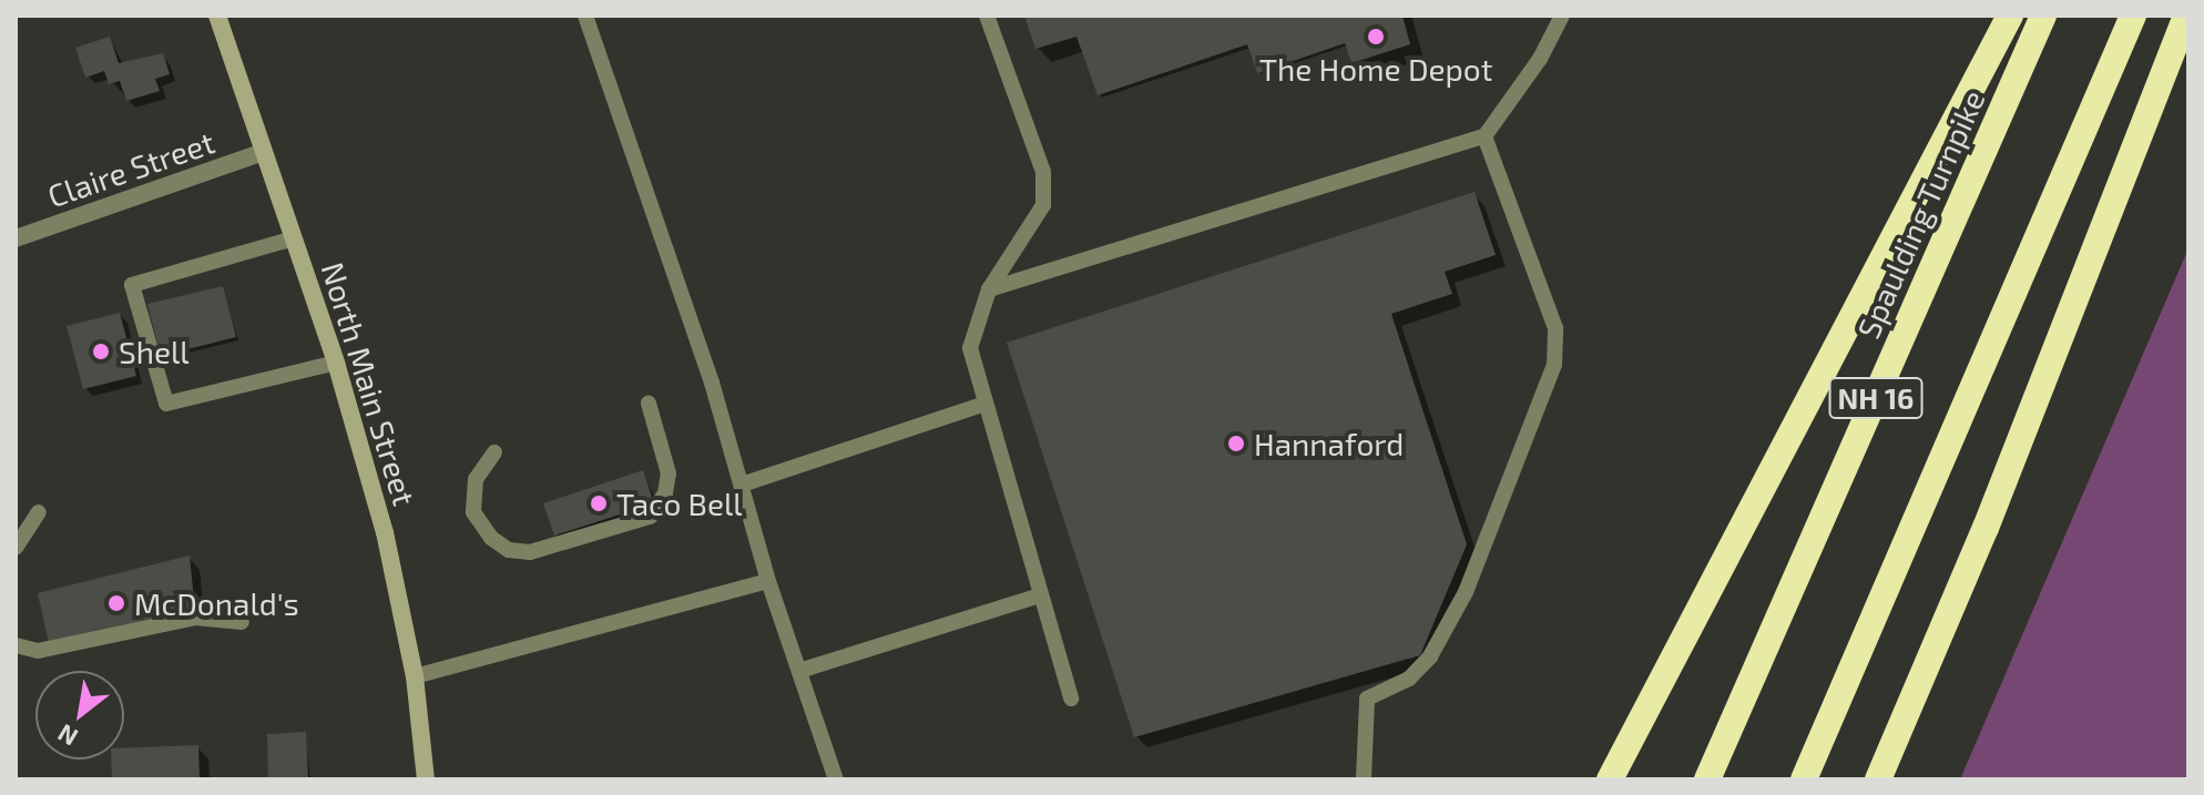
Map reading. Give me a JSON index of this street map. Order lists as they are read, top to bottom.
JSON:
{
  "streets": {
    "highway": ["Spaulding Turnpike", "NH 16"],
    "main road": ["North Main Street"],
    "street": ["Claire Street"]
  },
  "crossings": [
    ["Claire Street", "North Main Street"]
  ],
  "places": [
    "The Home Depot",
    "Shell",
    "Hannaford",
    "Taco Bell",
    "McDonald's"
  ],
  "north": "bottom left"
}
